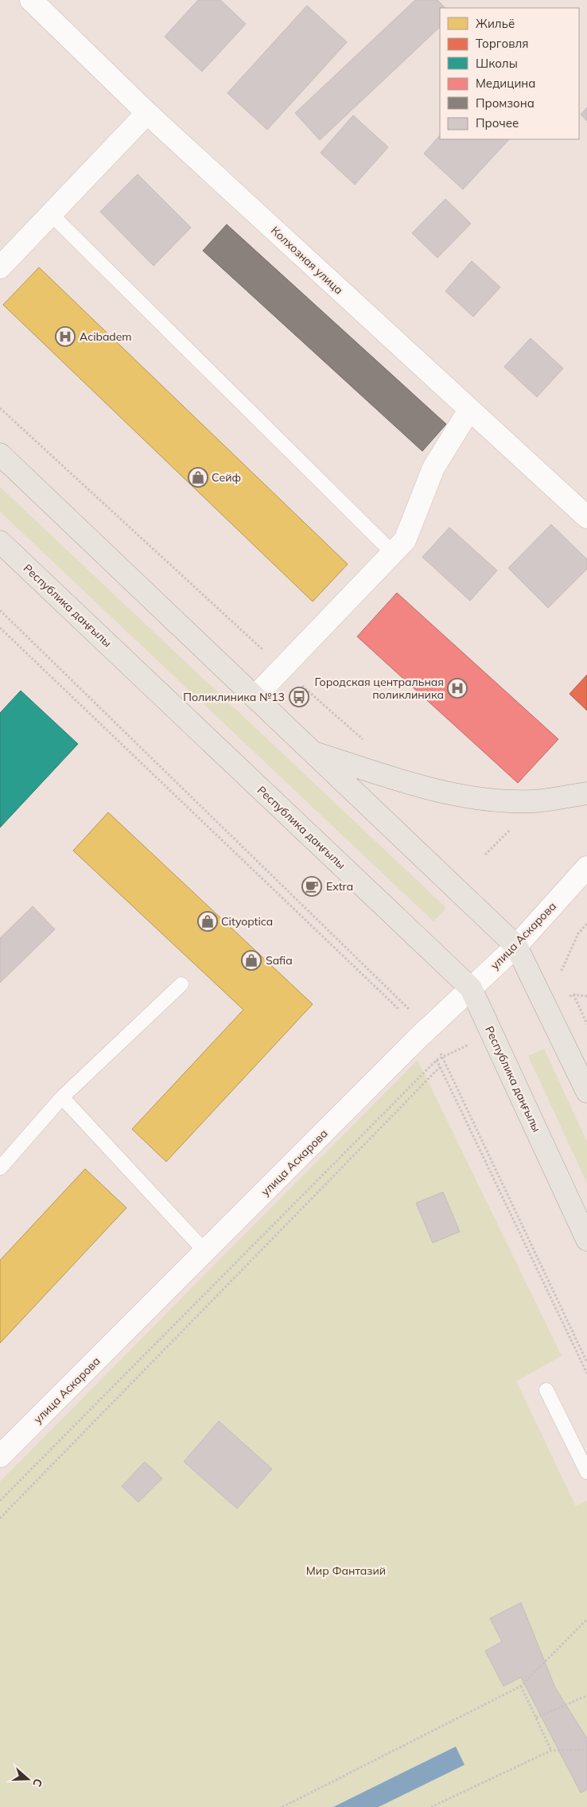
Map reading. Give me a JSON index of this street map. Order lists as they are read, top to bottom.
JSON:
{
  "streets": {
    "main road": ["Республика даңғылы"],
    "street": ["Колхозная улица", "улица Аскарова"]
  },
  "crossings": [
    ["Республика даңғылы", "улица Аскарова"]
  ],
  "parks": ["Мир Фантазий"],
  "places": {
    "hospital": ["Acibadem", "Городская центральная поликлиника"],
    "shop": ["Сейф", "Cityoptica", "Safia"],
    "bus stop": ["Поликлиника №13"],
    "cafe": ["Extra"]
  },
  "legend": [
    "Жильё",
    "Торговля",
    "Школы",
    "Медицина",
    "Промзона",
    "Прочее"
  ],
  "north": "right"
}
